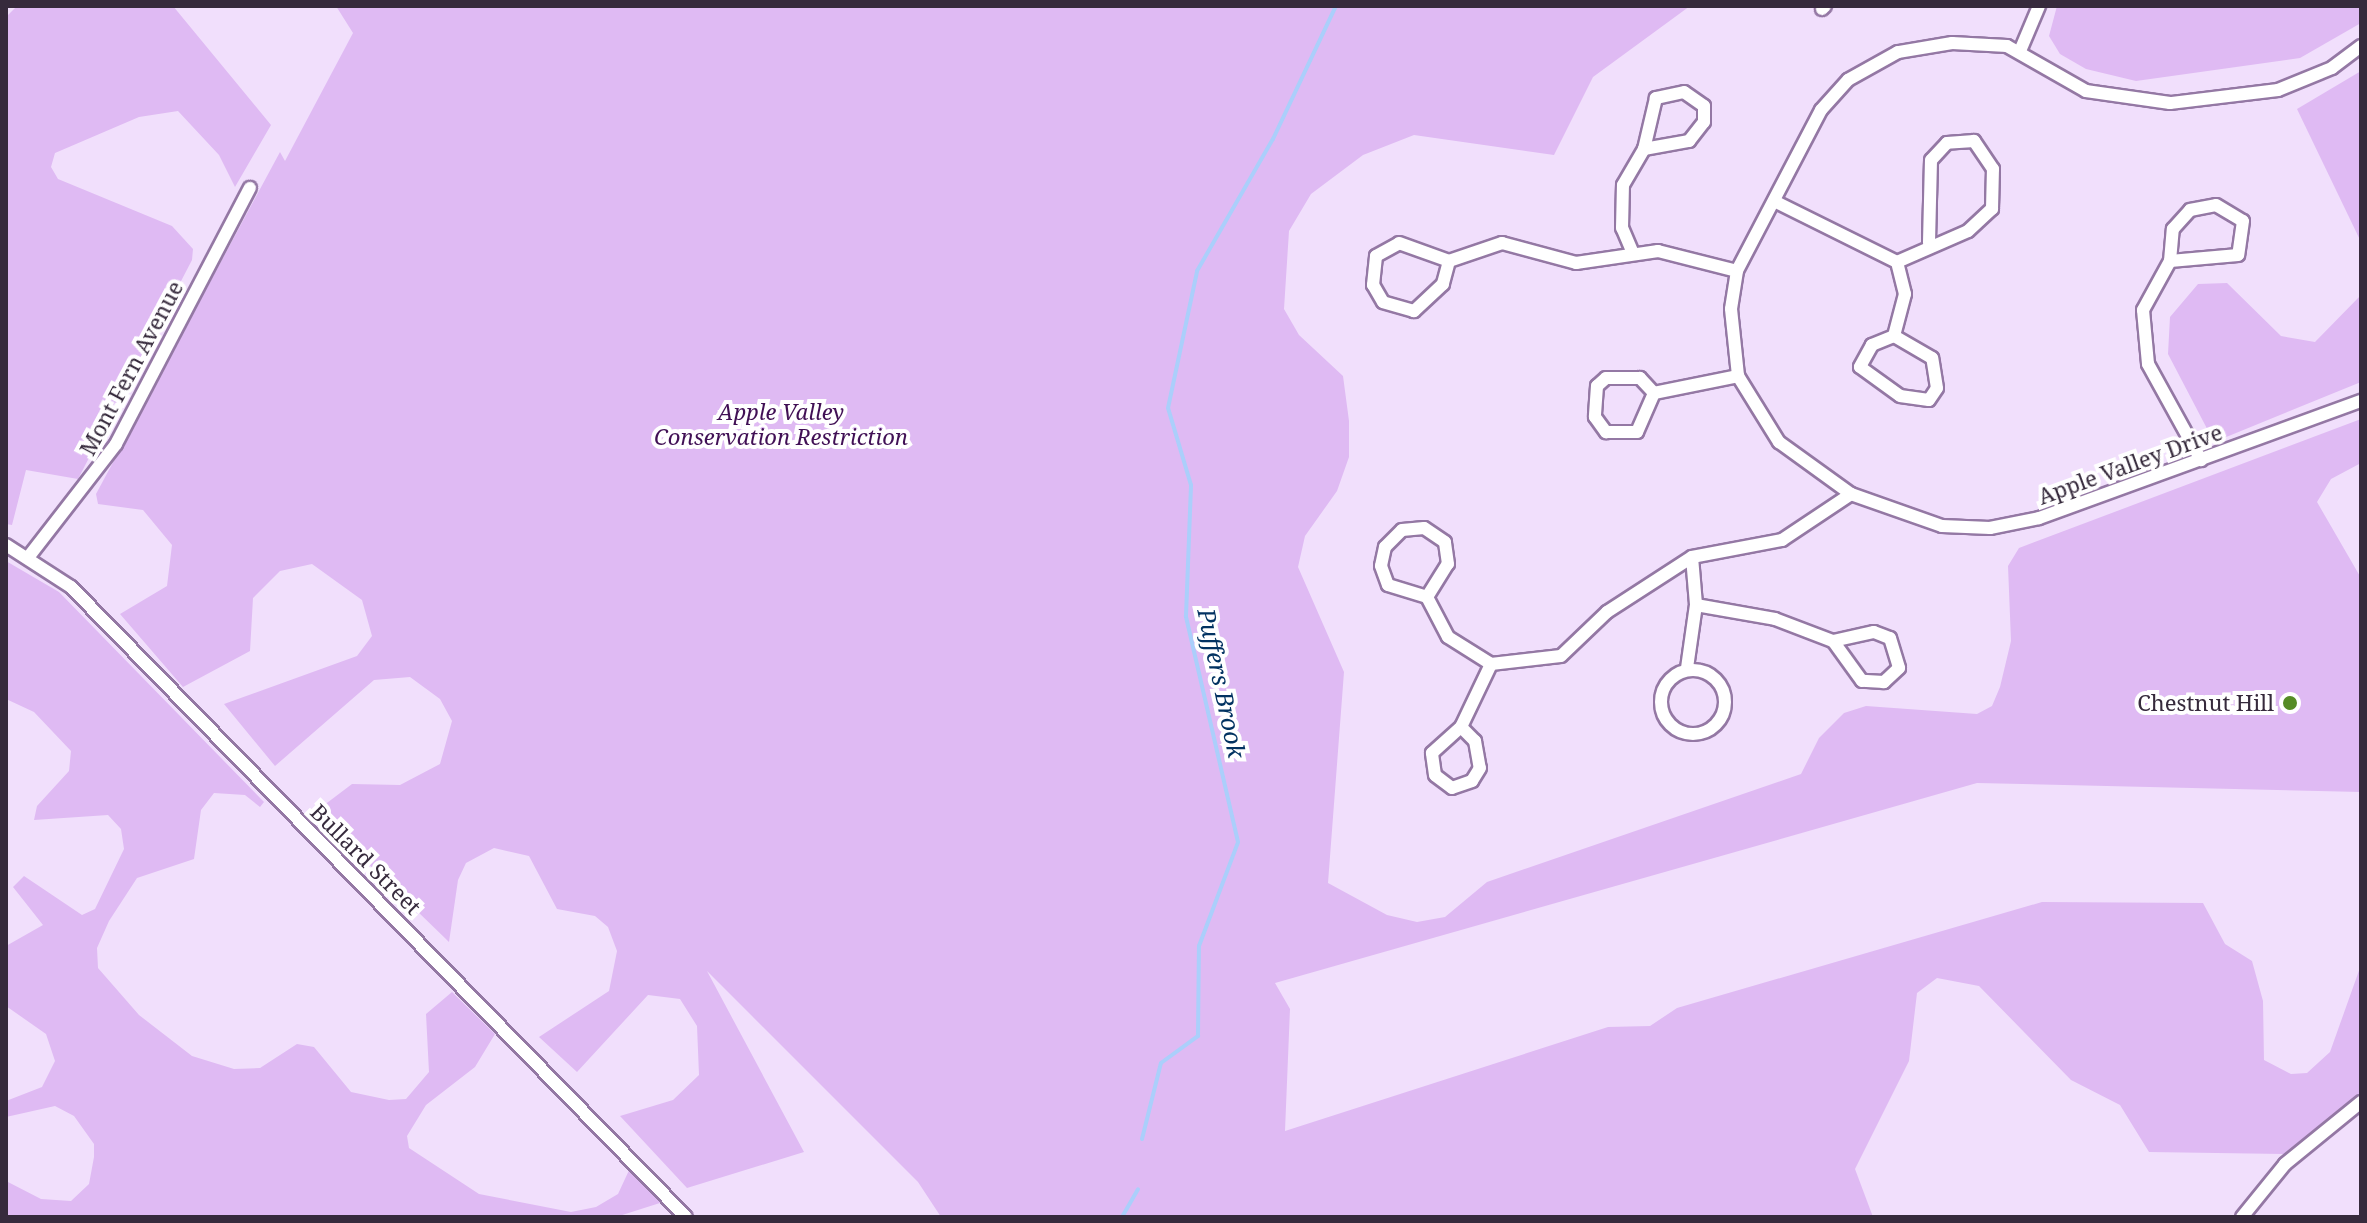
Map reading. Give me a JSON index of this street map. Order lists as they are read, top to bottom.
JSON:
{
  "streets": {
    "street": ["Mont Fern Avenue", "Apple Valley Drive", "Bullard Street"]
  },
  "crossings": [
    ["Mont Fern Avenue", "Bullard Street"]
  ],
  "water": ["Puffers Brook"],
  "parks": ["Apple Valley Conservation Restriction"],
  "places": ["Chestnut Hill"]
}
